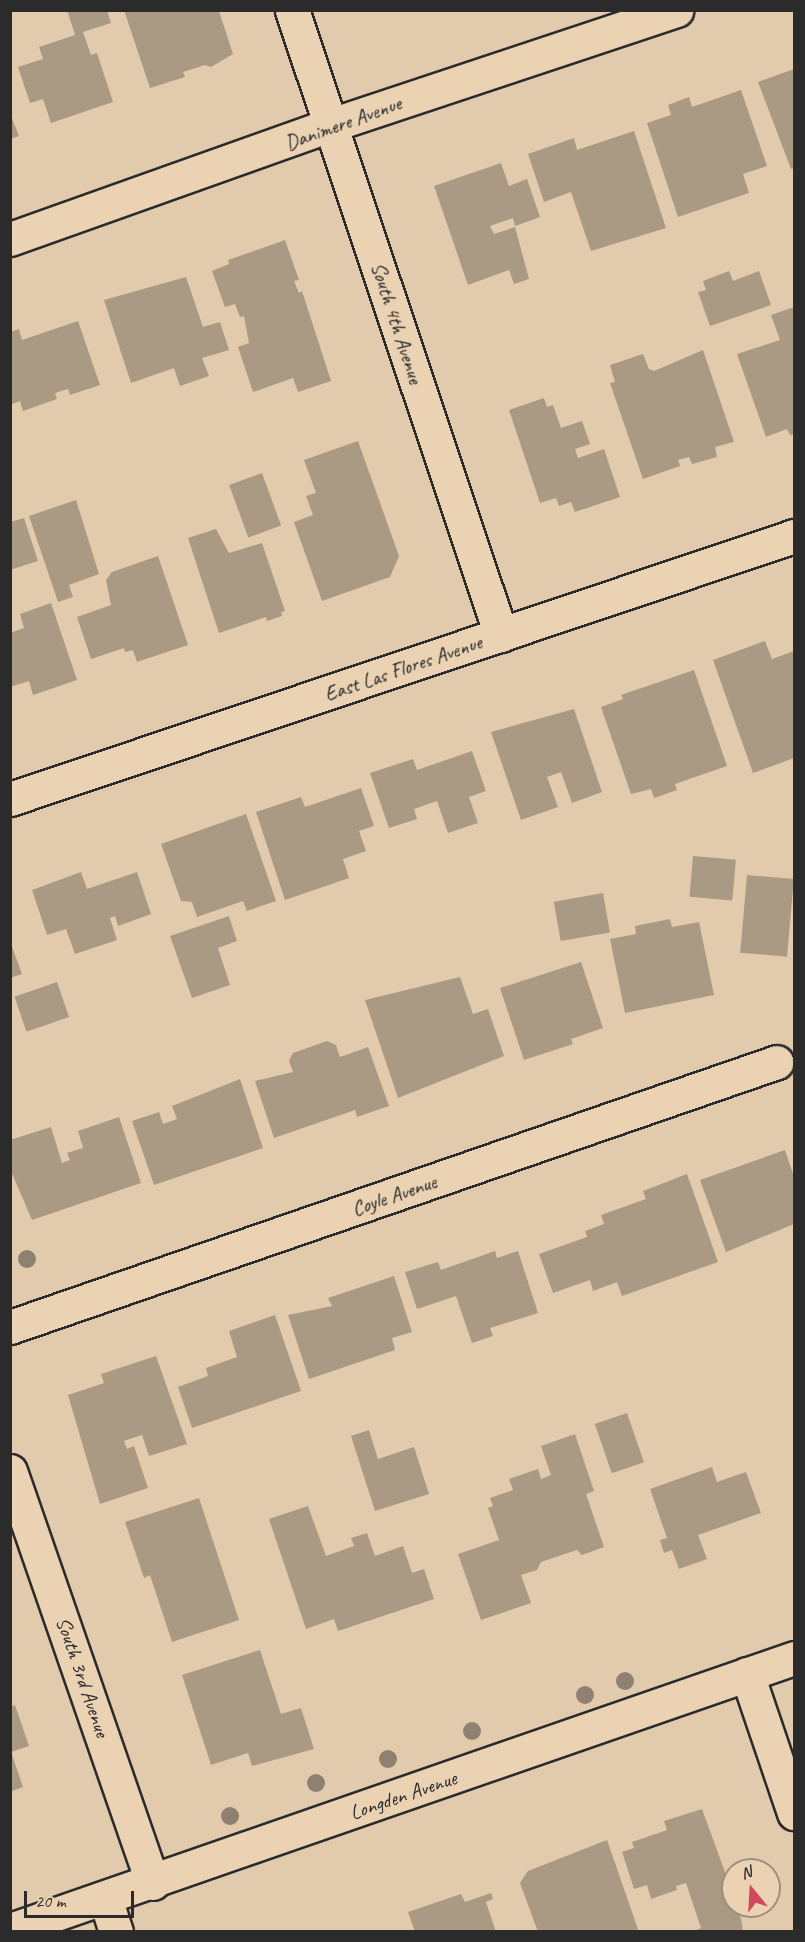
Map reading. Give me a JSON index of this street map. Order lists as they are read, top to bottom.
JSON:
{
  "streets": {
    "street": [
      "Danimere Avenue",
      "South 4th Avenue",
      "East Las Flores Avenue",
      "Coyle Avenue",
      "South 3rd Avenue",
      "Longden Avenue"
    ]
  },
  "crossings": [
    ["Danimere Avenue", "South 4th Avenue"],
    ["South 4th Avenue", "East Las Flores Avenue"],
    ["South 3rd Avenue", "Longden Avenue"]
  ],
  "scale_bar": "20 m",
  "north": "top"
}
